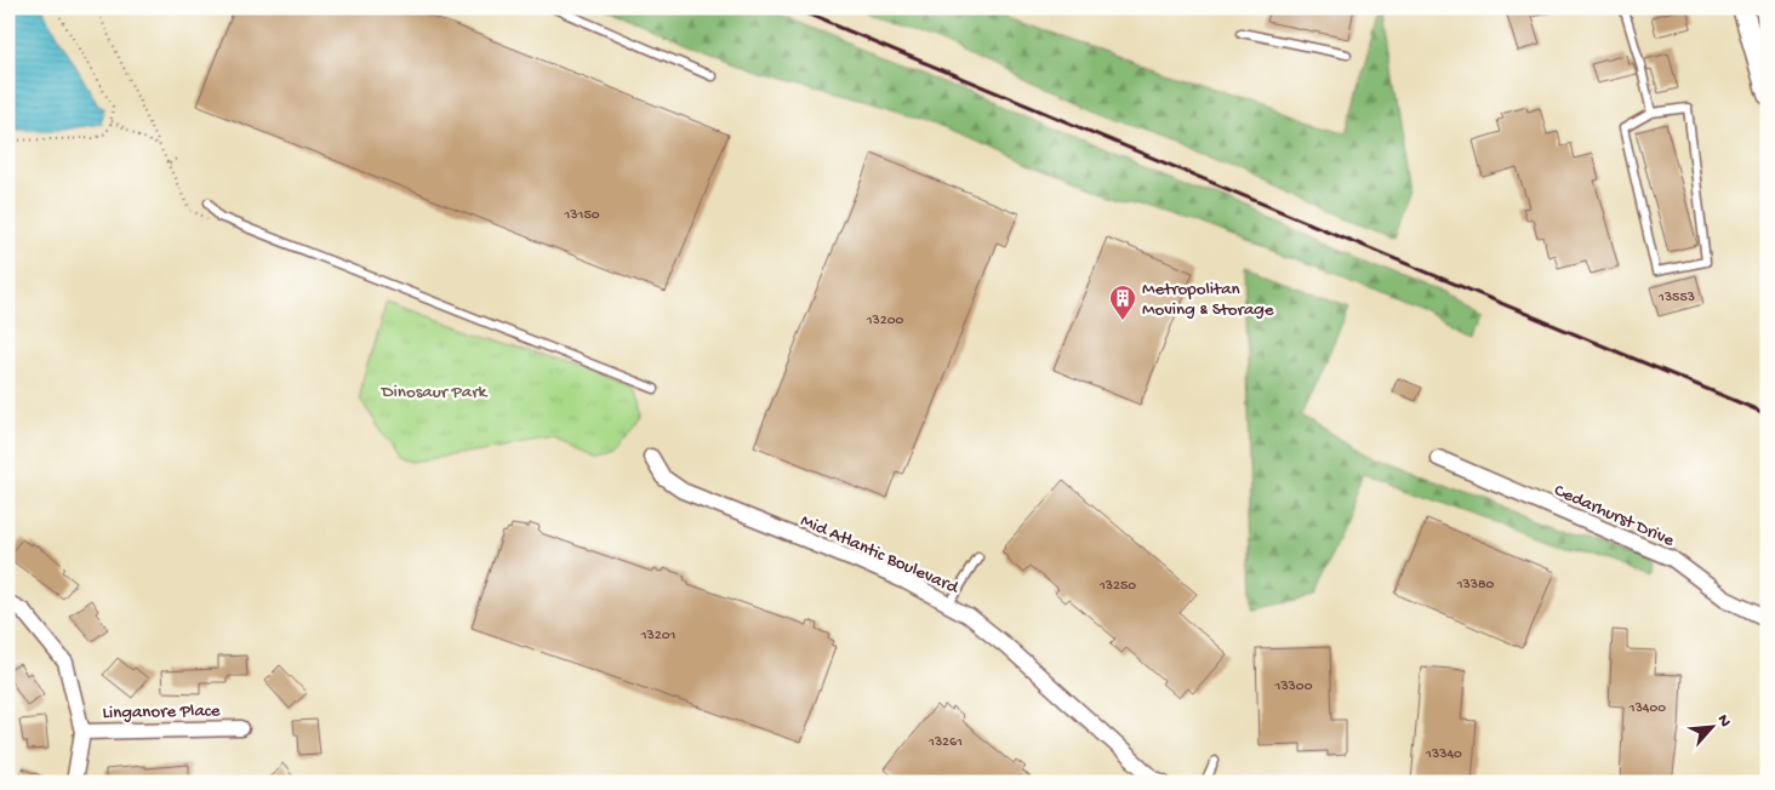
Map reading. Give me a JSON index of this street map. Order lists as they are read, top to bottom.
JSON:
{
  "streets": {
    "street": ["Cedarhurst Drive", "Mid Atlantic Boulevard", "Linganore Place"]
  },
  "parks": ["Dinosaur Park"],
  "places": {
    "building": ["Metropolitan Moving & Storage"]
  },
  "house_numbers": [
    "13150",
    "13553",
    "13200",
    "13380",
    "13250",
    "13201",
    "13300",
    "13400",
    "13261",
    "13340"
  ],
  "north": "top right"
}
